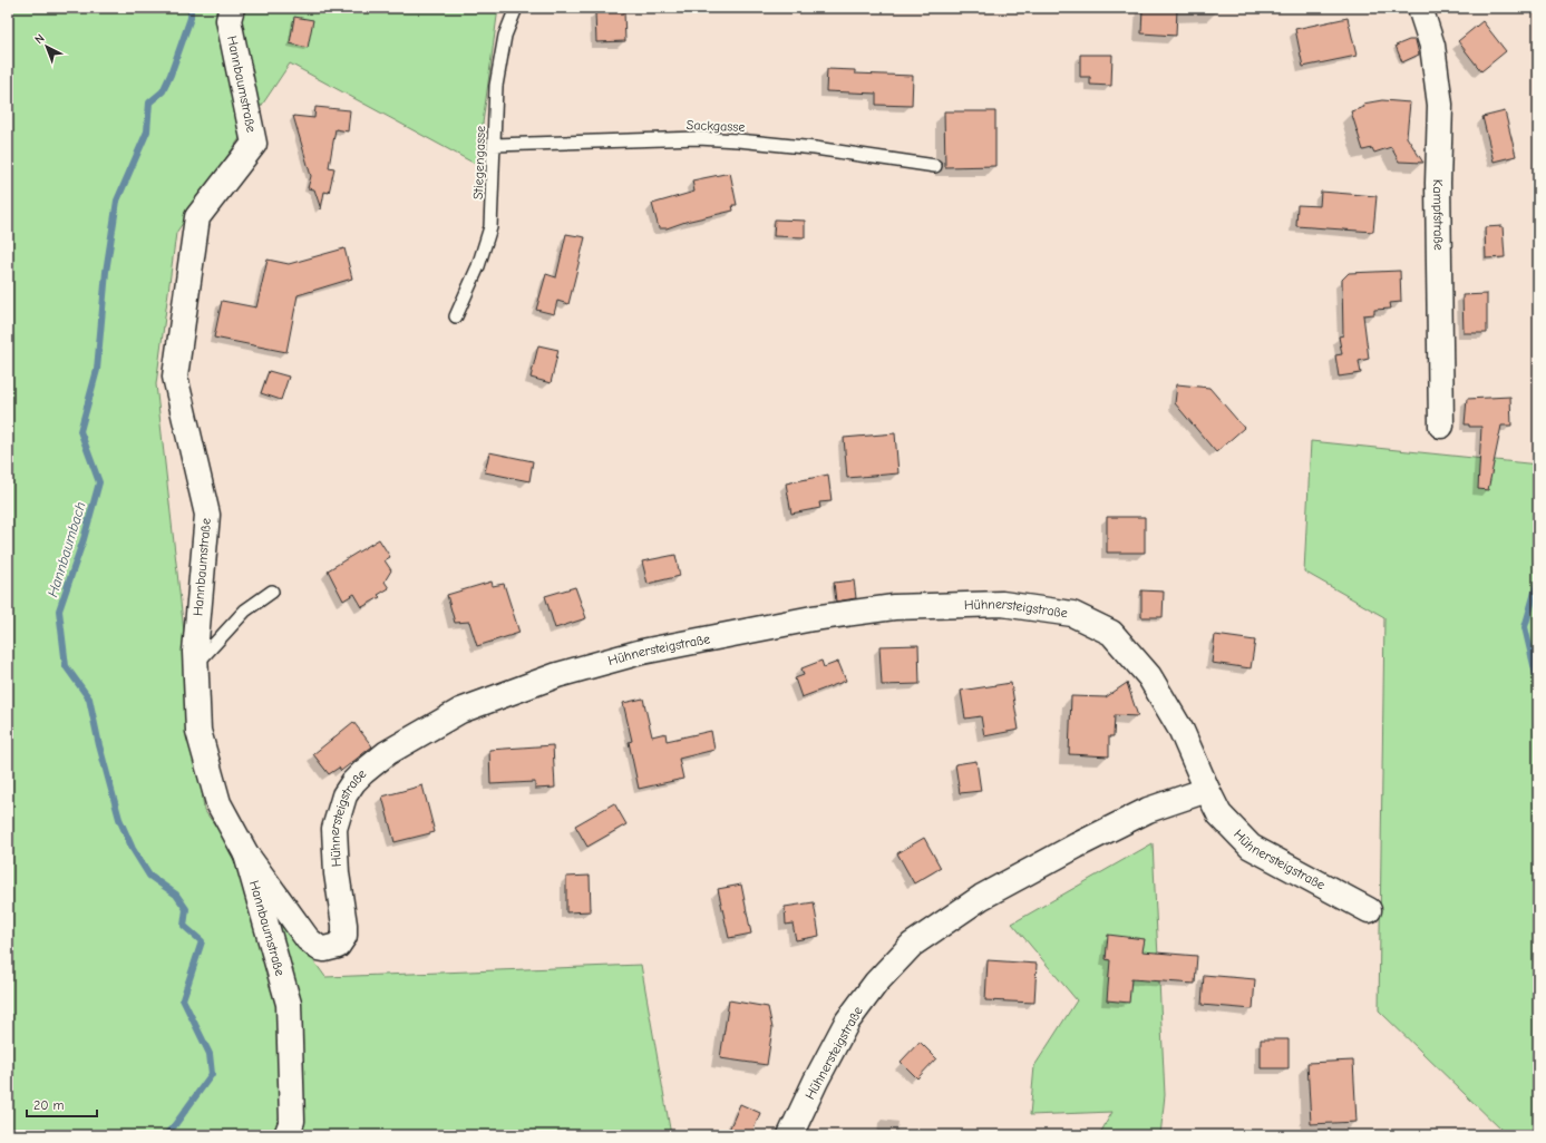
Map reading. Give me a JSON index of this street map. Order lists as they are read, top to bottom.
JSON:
{
  "streets": {
    "street": ["Hannbaumstraße", "Kampfstraße", "Hühnersteigstraße"],
    "lane": ["Sackgasse", "Stiegengasse"]
  },
  "crossings": [
    ["Hannbaumstraße", "Hühnersteigstraße"],
    ["Sackgasse", "Stiegengasse"]
  ],
  "water": ["Hannbaumbach"],
  "scale_bar": "20 m",
  "north": "top left"
}
